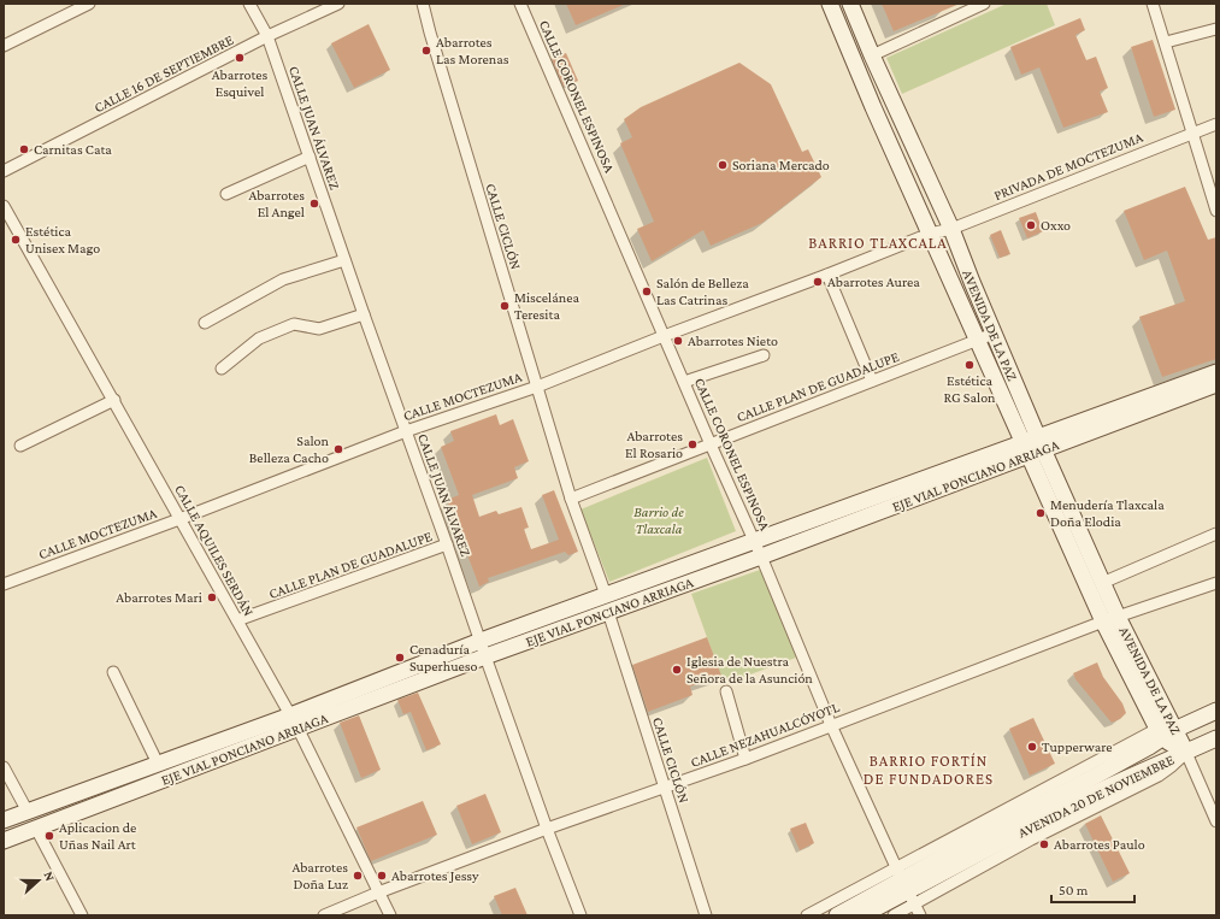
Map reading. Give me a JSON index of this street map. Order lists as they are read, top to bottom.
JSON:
{
  "streets": {
    "main road": ["AVENIDA DE LA PAZ", "EJE VIAL PONCIANO ARRIAGA", "AVENIDA 20 DE NOVIEMBRE"],
    "street": [
      "CALLE 16 DE SEPTIEMBRE",
      "CALLE CORONEL ESPINOSA",
      "CALLE JUAN ÁLVAREZ",
      "PRIVADA DE MOCTEZUMA",
      "CALLE CICLÓN",
      "CALLE PLAN DE GUADALUPE",
      "CALLE MOCTEZUMA",
      "CALLE AQUILES SERDÁN",
      "CALLE NEZAHUALCÓYOTL"
    ]
  },
  "crossings": [
    ["CALLE 16 DE SEPTIEMBRE", "CALLE JUAN ÁLVAREZ"],
    ["CALLE CORONEL ESPINOSA", "CALLE PLAN DE GUADALUPE"],
    ["CALLE CORONEL ESPINOSA", "CALLE MOCTEZUMA"],
    ["CALLE CORONEL ESPINOSA", "EJE VIAL PONCIANO ARRIAGA"],
    ["CALLE CORONEL ESPINOSA", "CALLE NEZAHUALCÓYOTL"],
    ["CALLE CORONEL ESPINOSA", "AVENIDA 20 DE NOVIEMBRE"],
    ["CALLE JUAN ÁLVAREZ", "CALLE PLAN DE GUADALUPE"],
    ["CALLE JUAN ÁLVAREZ", "CALLE MOCTEZUMA"],
    ["CALLE JUAN ÁLVAREZ", "EJE VIAL PONCIANO ARRIAGA"],
    ["CALLE JUAN ÁLVAREZ", "CALLE NEZAHUALCÓYOTL"],
    ["PRIVADA DE MOCTEZUMA", "AVENIDA DE LA PAZ"],
    ["PRIVADA DE MOCTEZUMA", "CALLE MOCTEZUMA"],
    ["CALLE CICLÓN", "CALLE PLAN DE GUADALUPE"],
    ["CALLE CICLÓN", "CALLE MOCTEZUMA"],
    ["CALLE CICLÓN", "EJE VIAL PONCIANO ARRIAGA"],
    ["CALLE CICLÓN", "CALLE NEZAHUALCÓYOTL"],
    ["AVENIDA DE LA PAZ", "CALLE PLAN DE GUADALUPE"],
    ["AVENIDA DE LA PAZ", "CALLE MOCTEZUMA"],
    ["AVENIDA DE LA PAZ", "EJE VIAL PONCIANO ARRIAGA"],
    ["AVENIDA DE LA PAZ", "CALLE NEZAHUALCÓYOTL"],
    ["AVENIDA DE LA PAZ", "AVENIDA 20 DE NOVIEMBRE"],
    ["CALLE PLAN DE GUADALUPE", "CALLE AQUILES SERDÁN"],
    ["CALLE MOCTEZUMA", "CALLE AQUILES SERDÁN"],
    ["EJE VIAL PONCIANO ARRIAGA", "CALLE AQUILES SERDÁN"],
    ["CALLE AQUILES SERDÁN", "CALLE NEZAHUALCÓYOTL"]
  ],
  "districts": ["BARRIO TLAXCALA", "BARRIO FORTÍN DE FUNDADORES"],
  "parks": ["Barrio de Tlaxcala"],
  "places": [
    "Abarrotes Las Morenas",
    "Abarrotes Esquivel",
    "Carnitas Cata",
    "Soriana Mercado",
    "Abarrotes El Angel",
    "Oxxo",
    "Estética Unisex Mago",
    "Abarrotes Aurea",
    "Salón de Belleza Las Catrinas",
    "Miscelánea Teresita",
    "Abarrotes Nieto",
    "Estética RG Salon",
    "Abarrotes El Rosario",
    "Salon Belleza Cacho",
    "Menudería Tlaxcala Doña Elodia",
    "Abarrotes Mari",
    "Cenaduría Superhueso",
    "Iglesia de Nuestra Señora de la Asunción",
    "Tupperware",
    "Aplicacion de Uñas Nail Art",
    "Abarrotes Paulo",
    "Abarrotes Doña Luz",
    "Abarrotes Jessy"
  ],
  "scale_bar": "50 m",
  "north": "right"
}
